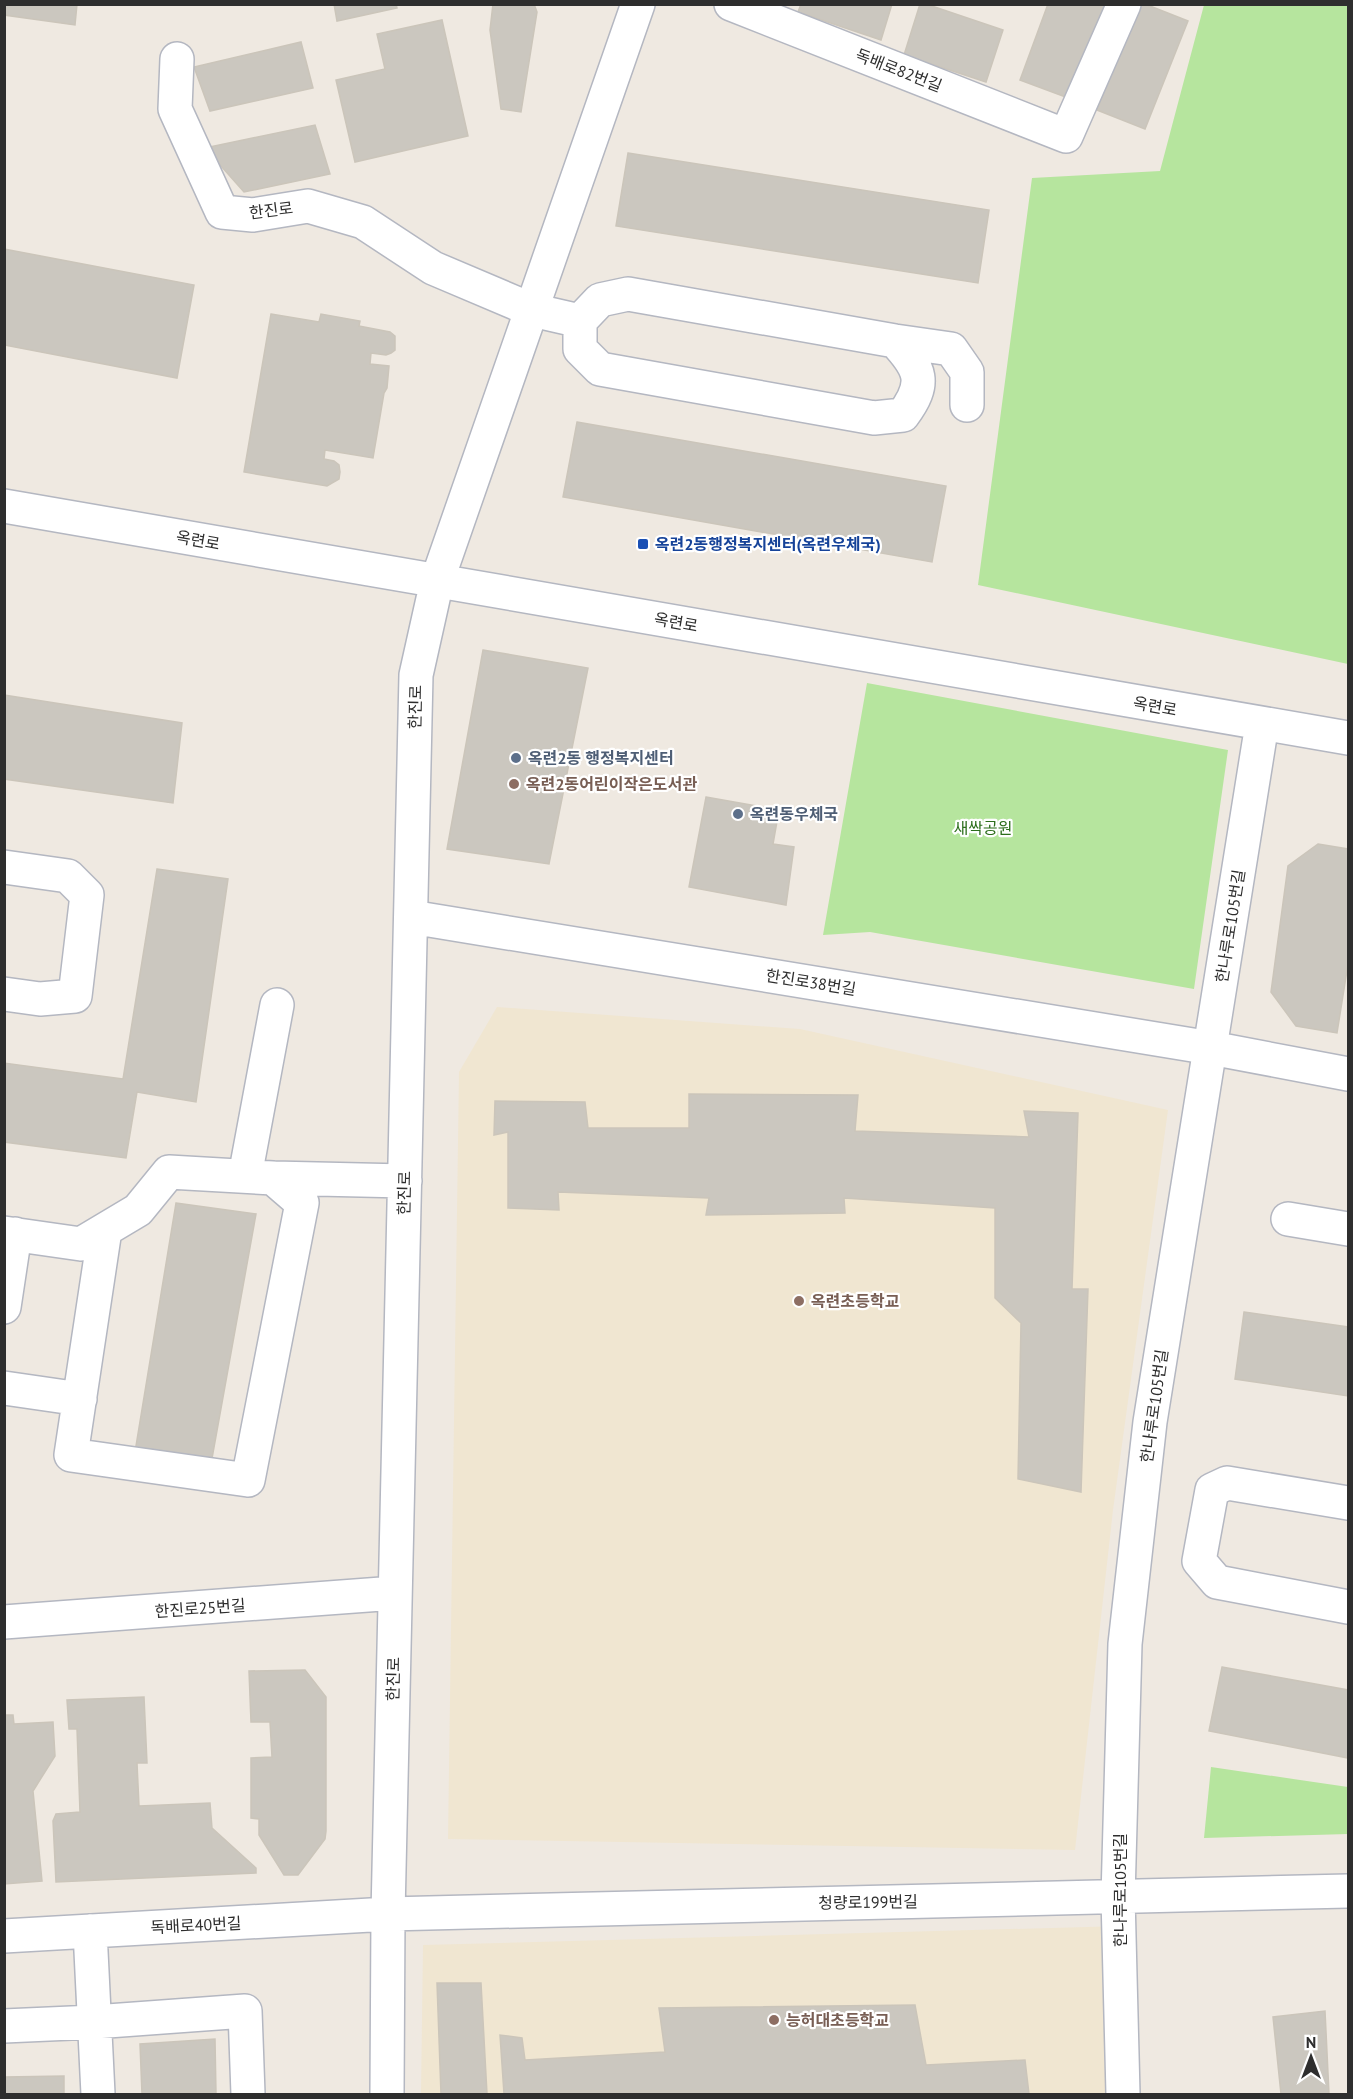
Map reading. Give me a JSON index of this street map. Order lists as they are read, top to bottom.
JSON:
{
  "streets": {
    "street": [
      "독배로82번길",
      "한진로",
      "옥련로",
      "한나루로105번길",
      "한진로38번길",
      "한진로25번길",
      "청량로199번길",
      "독배로40번길"
    ]
  },
  "crossings": [
    ["한진로", "옥련로"],
    ["한진로", "한진로38번길"],
    ["한진로", "한진로25번길"],
    ["한진로", "청량로199번길"],
    ["한진로", "독배로40번길"],
    ["옥련로", "한나루로105번길"],
    ["한나루로105번길", "한진로38번길"],
    ["한나루로105번길", "청량로199번길"],
    ["청량로199번길", "독배로40번길"]
  ],
  "parks": ["새싹공원"],
  "places": {
    "transit": ["옥련2동행정복지센터(옥련우체국)"],
    "other": [
      "옥련2동 행정복지센터",
      "옥련2동어린이작은도서관",
      "옥련동우체국",
      "옥련초등학교",
      "능허대초등학교"
    ]
  },
  "north": "top"
}
